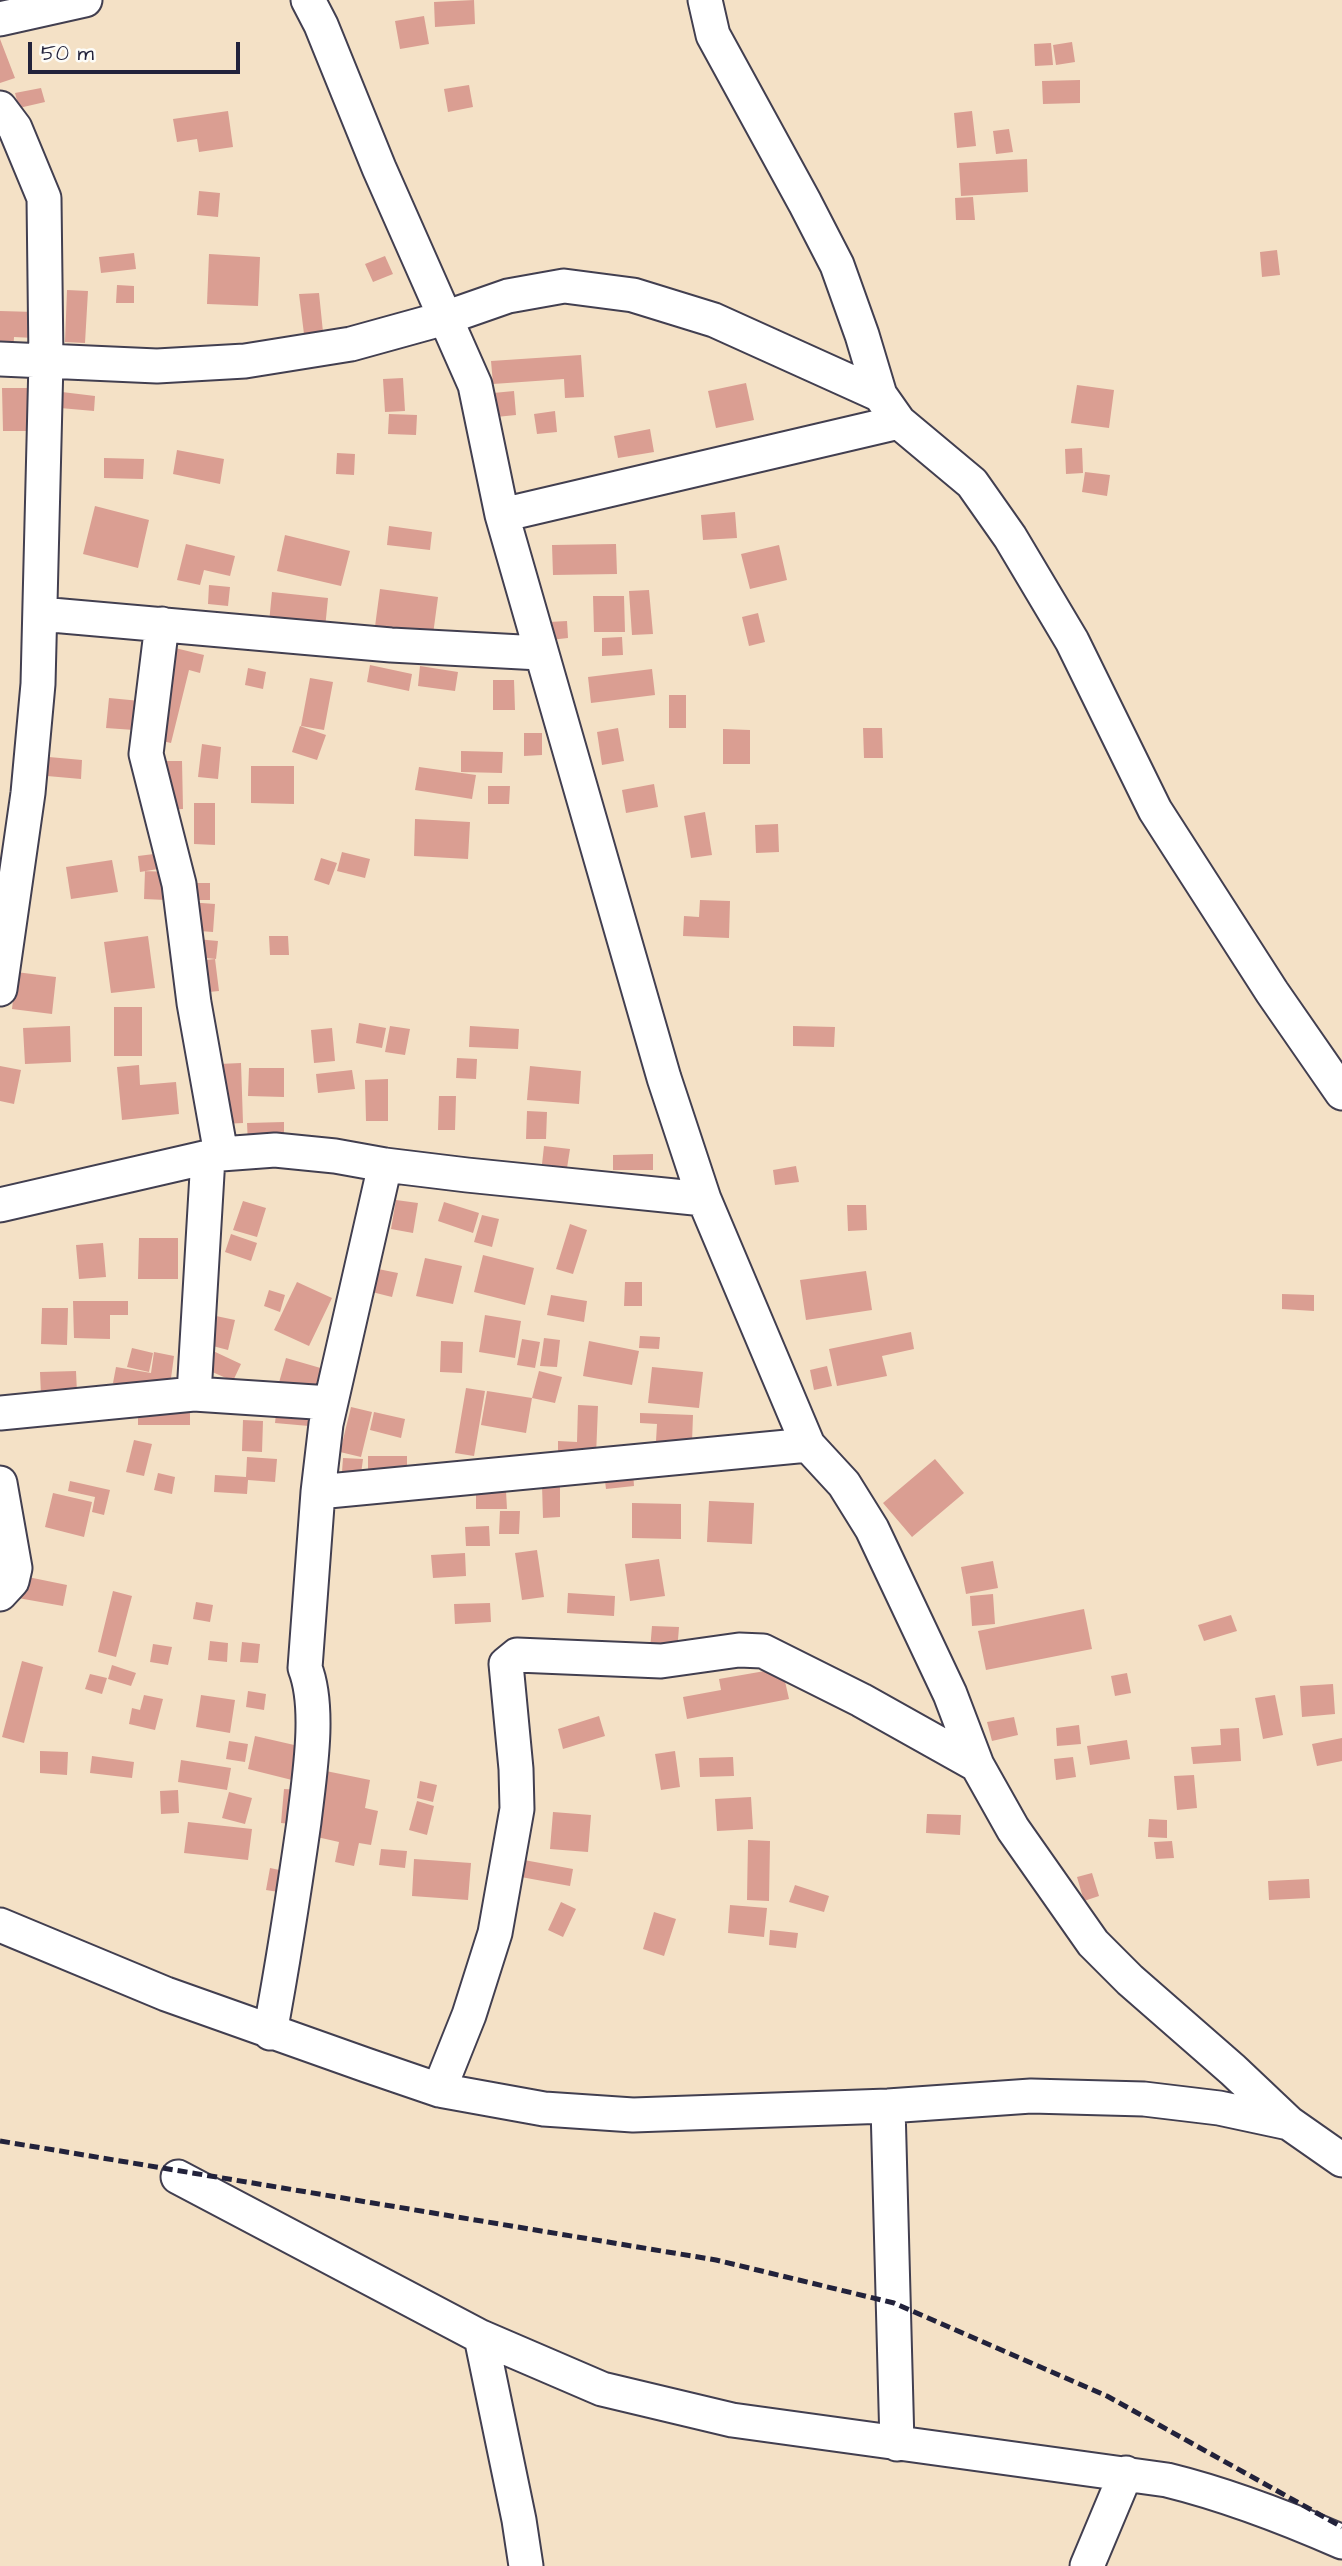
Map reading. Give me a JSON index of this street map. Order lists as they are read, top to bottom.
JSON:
{
  "scale_bar": "50 m"
}
